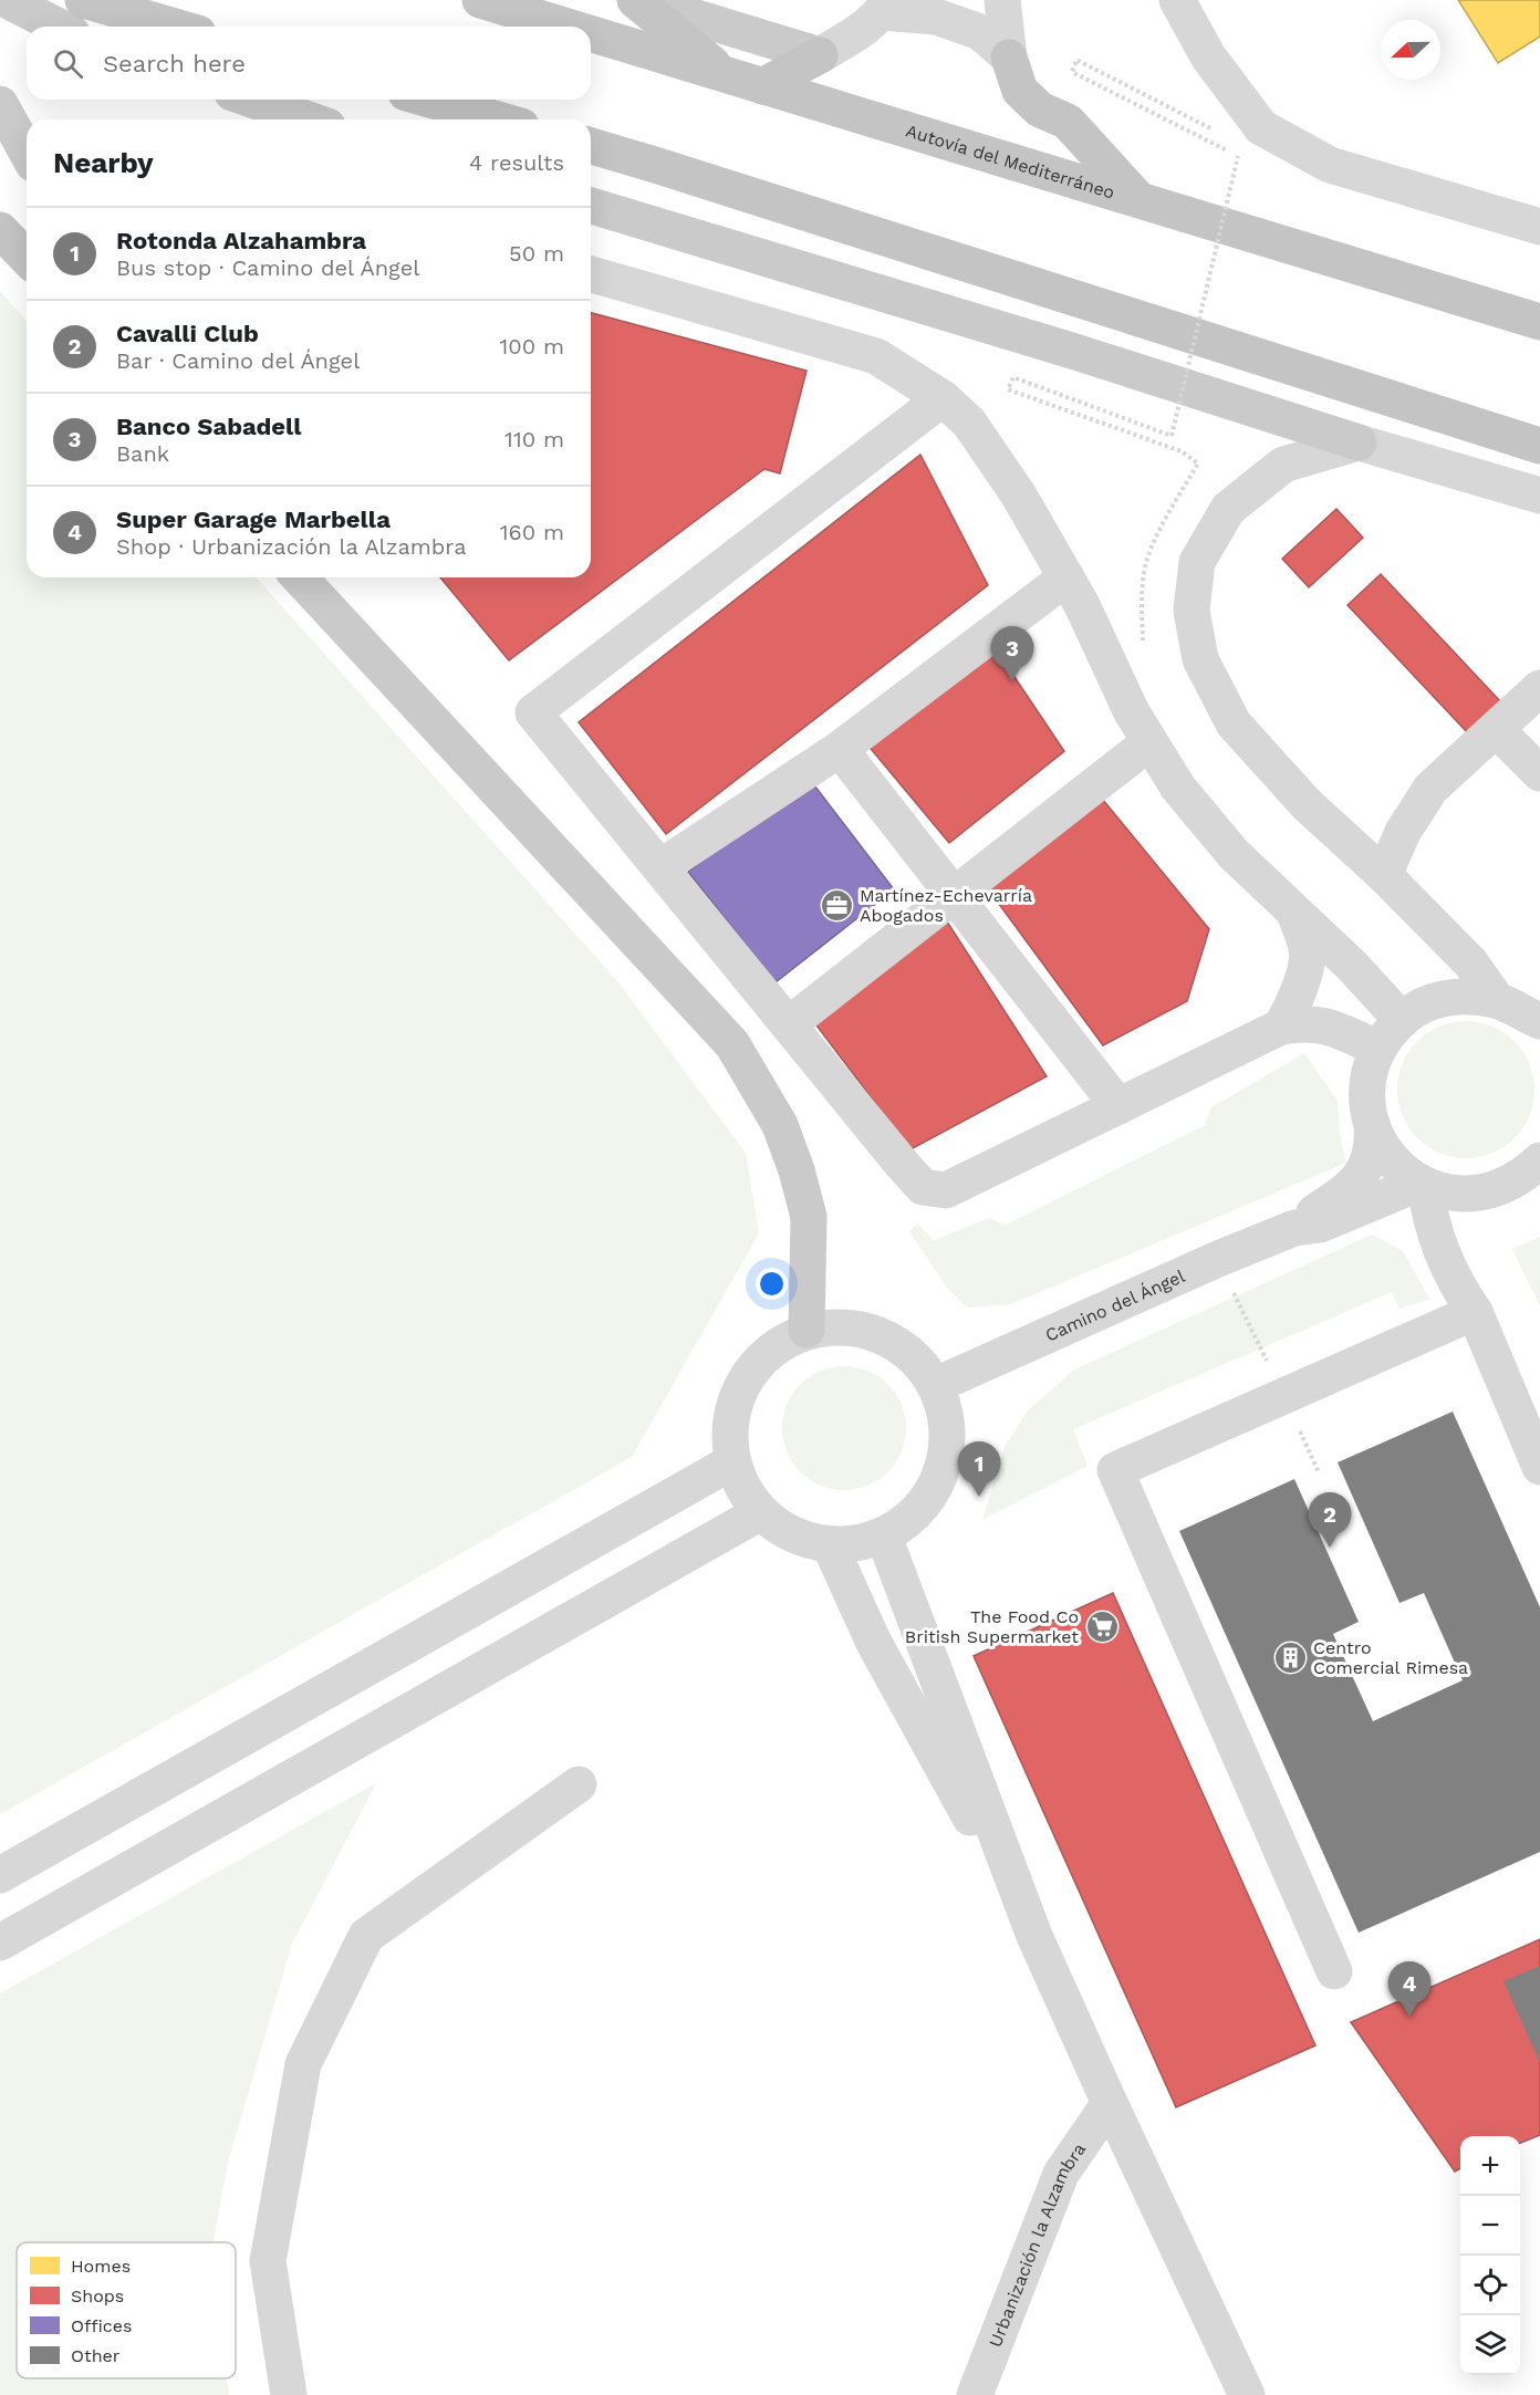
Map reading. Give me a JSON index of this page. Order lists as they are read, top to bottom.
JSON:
{
  "streets": {
    "highway": ["Autovía del Mediterráneo"],
    "street": ["Camino del Ángel", "Urbanización la Alzambra"]
  },
  "places": {
    "office": ["Martínez-Echevarría Abogados"],
    "supermarket": ["The Food Co British Supermarket"],
    "building": ["Centro Comercial Rimesa"]
  },
  "legend": [
    "Homes",
    "Shops",
    "Offices",
    "Other"
  ],
  "north": "left",
  "page": {
    "search": "Search here",
    "heading": ["Nearby", "4 results"],
    "list": [
      {
        "mark": "1",
        "name": "Rotonda Alzahambra",
        "note": "Bus stop · Camino del Ángel",
        "value": "50 m"
      },
      {
        "mark": "2",
        "name": "Cavalli Club",
        "note": "Bar · Camino del Ángel",
        "value": "100 m"
      },
      {
        "mark": "3",
        "name": "Banco Sabadell",
        "note": "Bank",
        "value": "110 m"
      },
      {
        "mark": "4",
        "name": "Super Garage Marbella",
        "note": "Shop · Urbanización la Alzambra",
        "value": "160 m"
      }
    ],
    "pins": [
      "3",
      "1",
      "2",
      "4"
    ],
    "map_buttons": ["+", "−"]
  }
}
